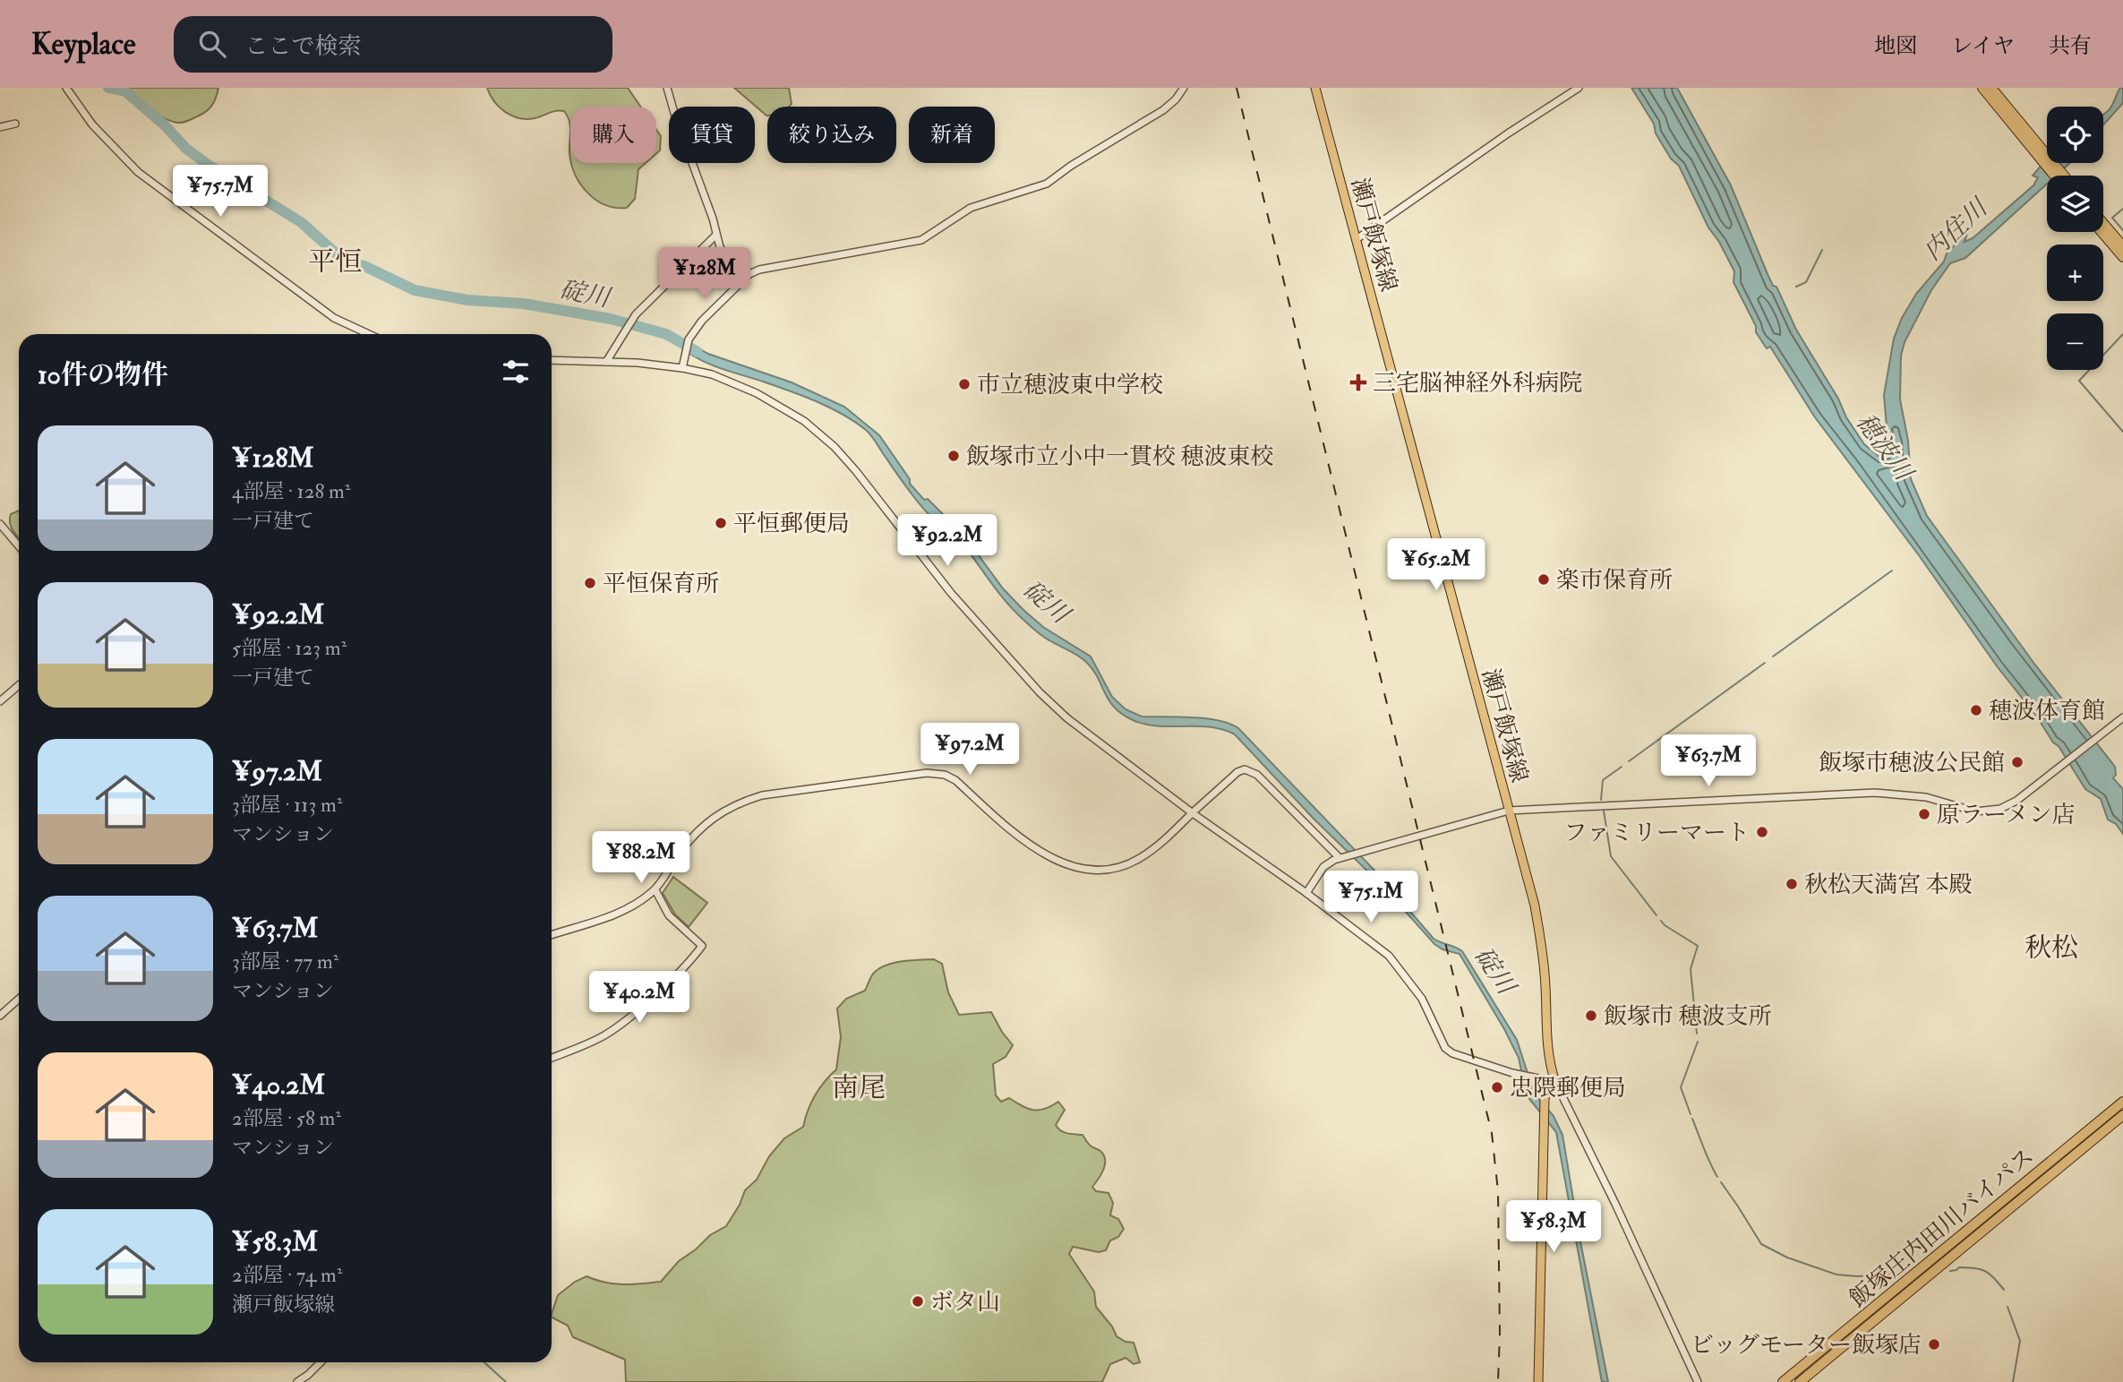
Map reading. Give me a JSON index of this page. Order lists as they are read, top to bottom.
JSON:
{
  "streets": {
    "highway": ["飯塚庄内田川バイパス"],
    "main road": ["瀬戸飯塚線"]
  },
  "districts": ["平恒", "秋松", "南尾"],
  "water": ["内住川", "碇川", "穂波川"],
  "places": {
    "health": ["三宅脳神経外科病院"],
    "other": [
      "市立穂波東中学校",
      "飯塚市立小中一貫校 穂波東校",
      "平恒郵便局",
      "楽市保育所",
      "平恒保育所",
      "穂波体育館",
      "飯塚市穂波公民館",
      "原ラーメン店",
      "ファミリーマート",
      "秋松天満宮 本殿",
      "飯塚市 穂波支所",
      "忠隈郵便局",
      "ボタ山",
      "ビッグモーター飯塚店"
    ]
  },
  "page": {
    "header": "Keyplace",
    "search": "ここで検索",
    "nav": ["地図", "レイヤ", "共有"],
    "map_buttons": ["+", "−"],
    "chip": [
      "購入",
      "賃貸",
      "絞り込み",
      "新着"
    ],
    "price": [
      "¥75.7M",
      "¥128M",
      "¥92.2M",
      "¥65.2M",
      "¥97.2M",
      "¥63.7M",
      "¥88.2M",
      "¥75.1M",
      "¥40.2M",
      "¥58.3M"
    ],
    "heading": "10件の物件",
    "list": [
      {
        "name": "¥128M",
        "note": "4部屋 · 128 m² · 一戸建て"
      },
      {
        "name": "¥92.2M",
        "note": "5部屋 · 123 m² · 一戸建て"
      },
      {
        "name": "¥97.2M",
        "note": "3部屋 · 113 m² · マンション"
      },
      {
        "name": "¥63.7M",
        "note": "3部屋 · 77 m² · マンション"
      },
      {
        "name": "¥40.2M",
        "note": "2部屋 · 58 m² · マンション"
      },
      {
        "name": "¥58.3M",
        "note": "2部屋 · 74 m² · 瀬戸飯塚線"
      }
    ]
  }
}
